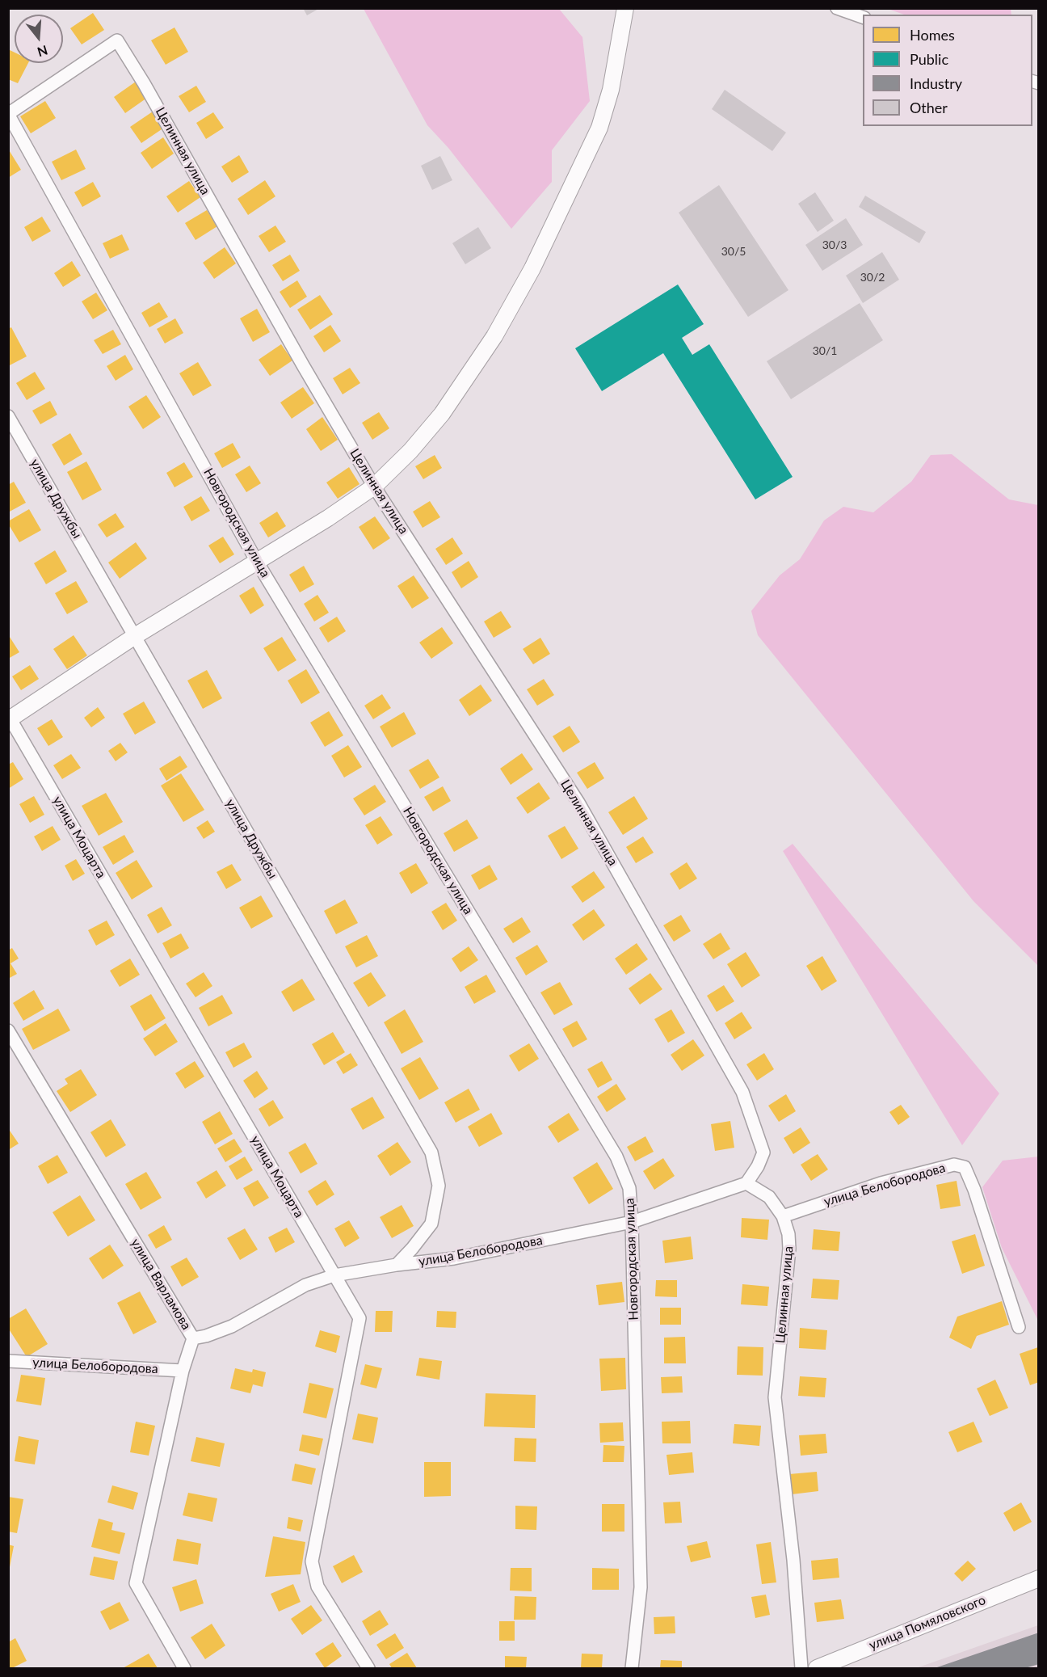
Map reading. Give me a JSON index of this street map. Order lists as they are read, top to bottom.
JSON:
{
  "streets": {
    "street": [
      "Целинная улица",
      "улица Дружбы",
      "Новгородская улица",
      "улица Моцарта",
      "улица Белобородова",
      "улица Варламова",
      "улица Помяловского"
    ]
  },
  "crossings": [
    ["Целинная улица", "Новгородская улица"],
    ["Целинная улица", "улица Белобородова"],
    ["улица Дружбы", "улица Белобородова"],
    ["Новгородская улица", "улица Белобородова"],
    ["улица Моцарта", "улица Белобородова"],
    ["улица Белобородова", "улица Варламова"]
  ],
  "house_numbers": [
    "30/3",
    "30/5",
    "30/2",
    "30/1"
  ],
  "legend": [
    "Homes",
    "Public",
    "Industry",
    "Other"
  ],
  "north": "bottom"
}
